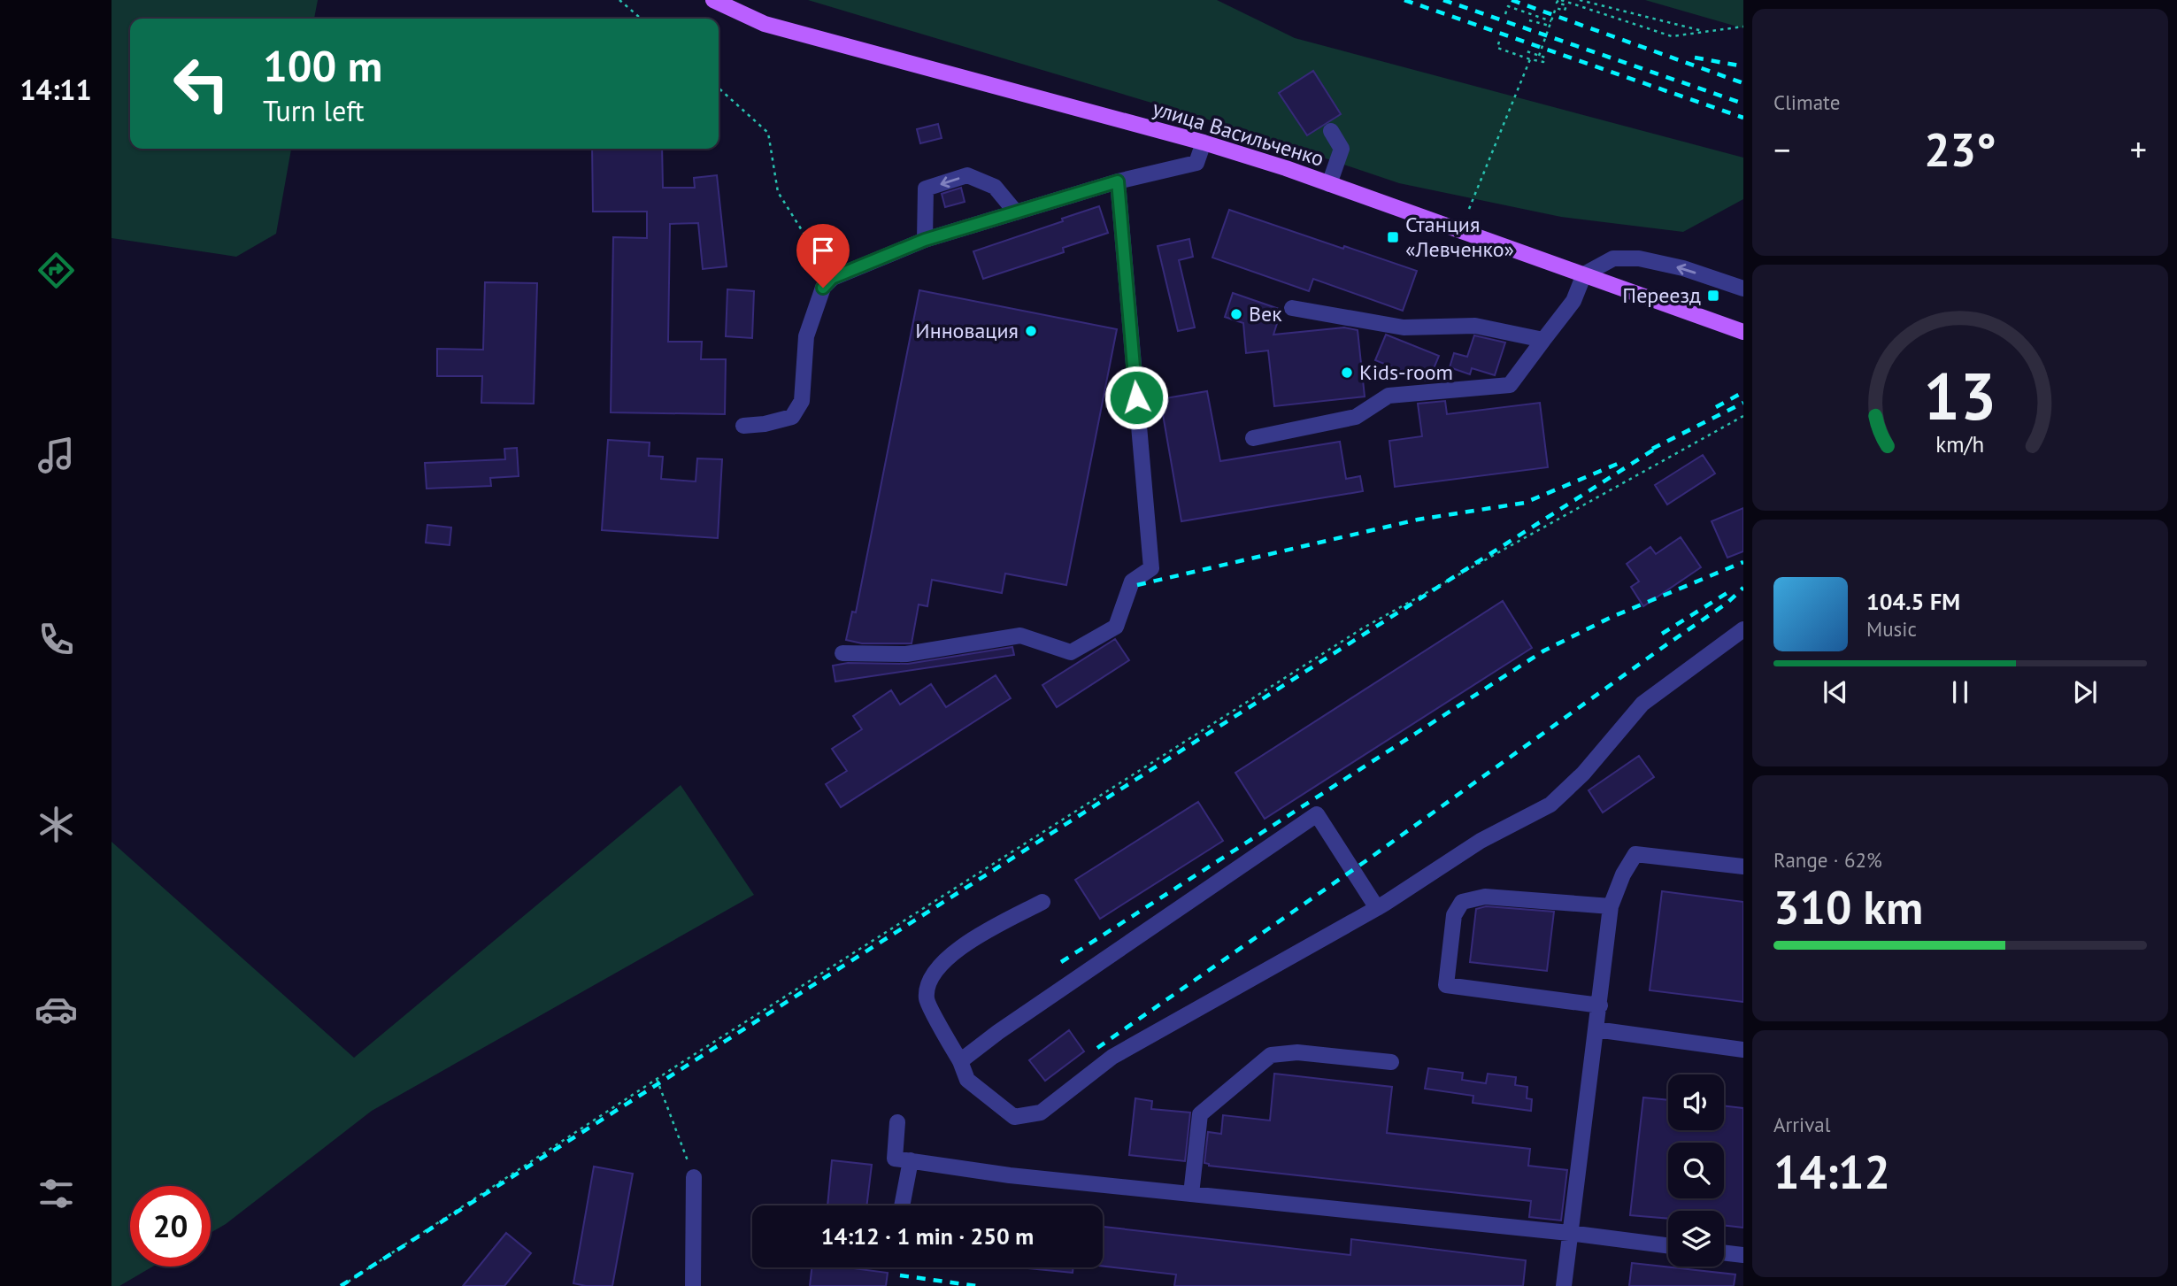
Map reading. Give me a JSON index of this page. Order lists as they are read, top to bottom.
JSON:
{
  "streets": {
    "main road": ["улица Васильченко"]
  },
  "places": {
    "transit": ["Станция «Левченко»", "Переезд"],
    "other": ["Век", "Инновация", "Kids-room"]
  },
  "page": {
    "tabs": "14:11",
    "tile": [
      "Climate",
      ["Range · 62%", "310 km"],
      ["Arrival", "14:12"]
    ],
    "turn": ["100 m", "Turn left"],
    "heat": ["−", "23°", "+"],
    "song": ["104.5 FM", "Music"],
    "limit": "20",
    "trip": "14:12 · 1 min · 250 m",
    "gauge": ["13", "km/h"]
  }
}
